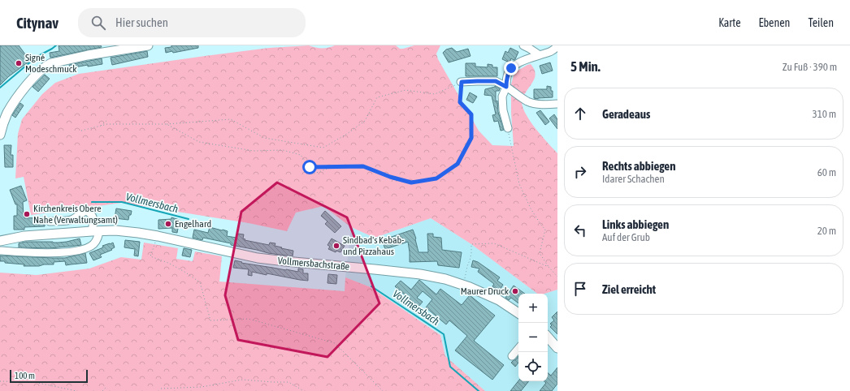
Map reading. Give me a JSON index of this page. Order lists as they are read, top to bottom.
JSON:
{
  "streets": {
    "main road": ["Vollmersbachstraße"]
  },
  "water": ["Vollmersbach"],
  "places": [
    "Signé Modeschmuck",
    "Kirchenkreis Obere Nahe (Verwaltungsamt)",
    "Engelhard",
    "Sindbad's Kebab- und Pizzahaus",
    "Maurer Druck"
  ],
  "scale_bar": "100 m",
  "page": {
    "header": "Citynav",
    "search": "Hier suchen",
    "nav": ["Karte", "Ebenen", "Teilen"],
    "heading": ["5 Min.", "Zu Fuß · 390 m"],
    "list": [
      ["Geradeaus", "310 m"],
      ["Rechts abbiegen", "Idarer Schachen", "60 m"],
      ["Links abbiegen", "Auf der Grub", "20 m"],
      "Ziel erreicht"
    ],
    "map_buttons": ["+", "−"],
    "scale": "100 m"
  }
}
